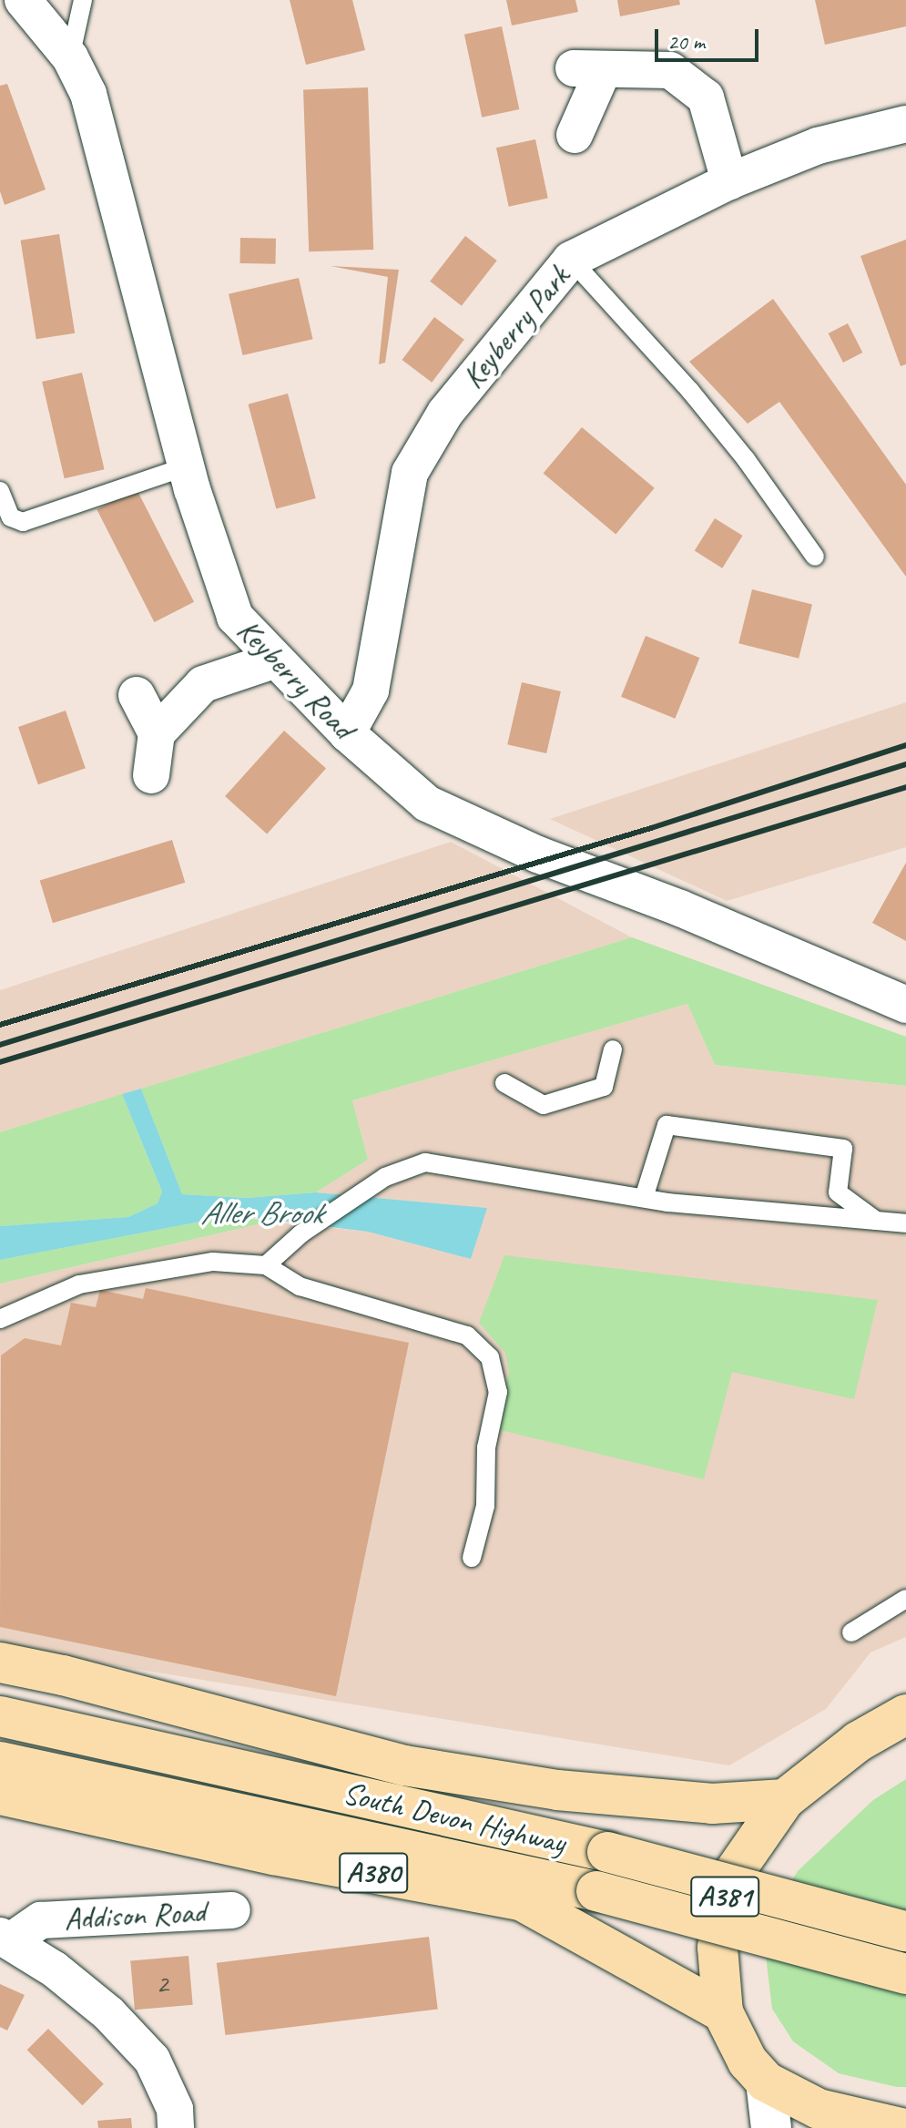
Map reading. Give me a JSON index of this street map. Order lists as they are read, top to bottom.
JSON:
{
  "streets": {
    "main road": ["South Devon Highway", "A380", "A381"],
    "street": ["Keyberry Park", "Keyberry Road", "Addison Road"]
  },
  "crossings": [
    ["Keyberry Park", "Keyberry Road"],
    ["A380", "A381"]
  ],
  "water": ["Aller Brook"],
  "house_numbers": ["2"],
  "scale_bar": "20 m"
}
